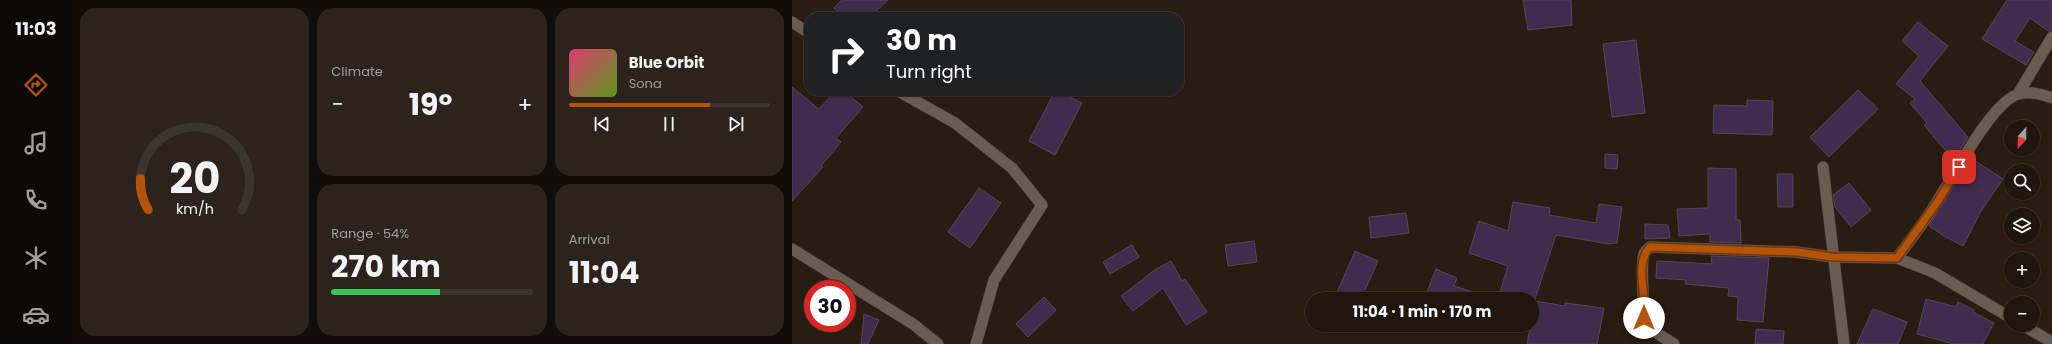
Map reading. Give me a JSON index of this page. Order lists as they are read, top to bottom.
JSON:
{
  "north": "bottom",
  "page": {
    "tabs": "11:03",
    "tile": [
      "Climate",
      ["Range · 54%", "270 km"],
      ["Arrival", "11:04"]
    ],
    "turn": ["30 m", "Turn right"],
    "song": ["Blue Orbit", "Sona"],
    "heat": ["−", "19°", "+"],
    "map_buttons": ["+", "−"],
    "limit": "30",
    "trip": "11:04 · 1 min · 170 m",
    "gauge": ["20", "km/h"]
  }
}
